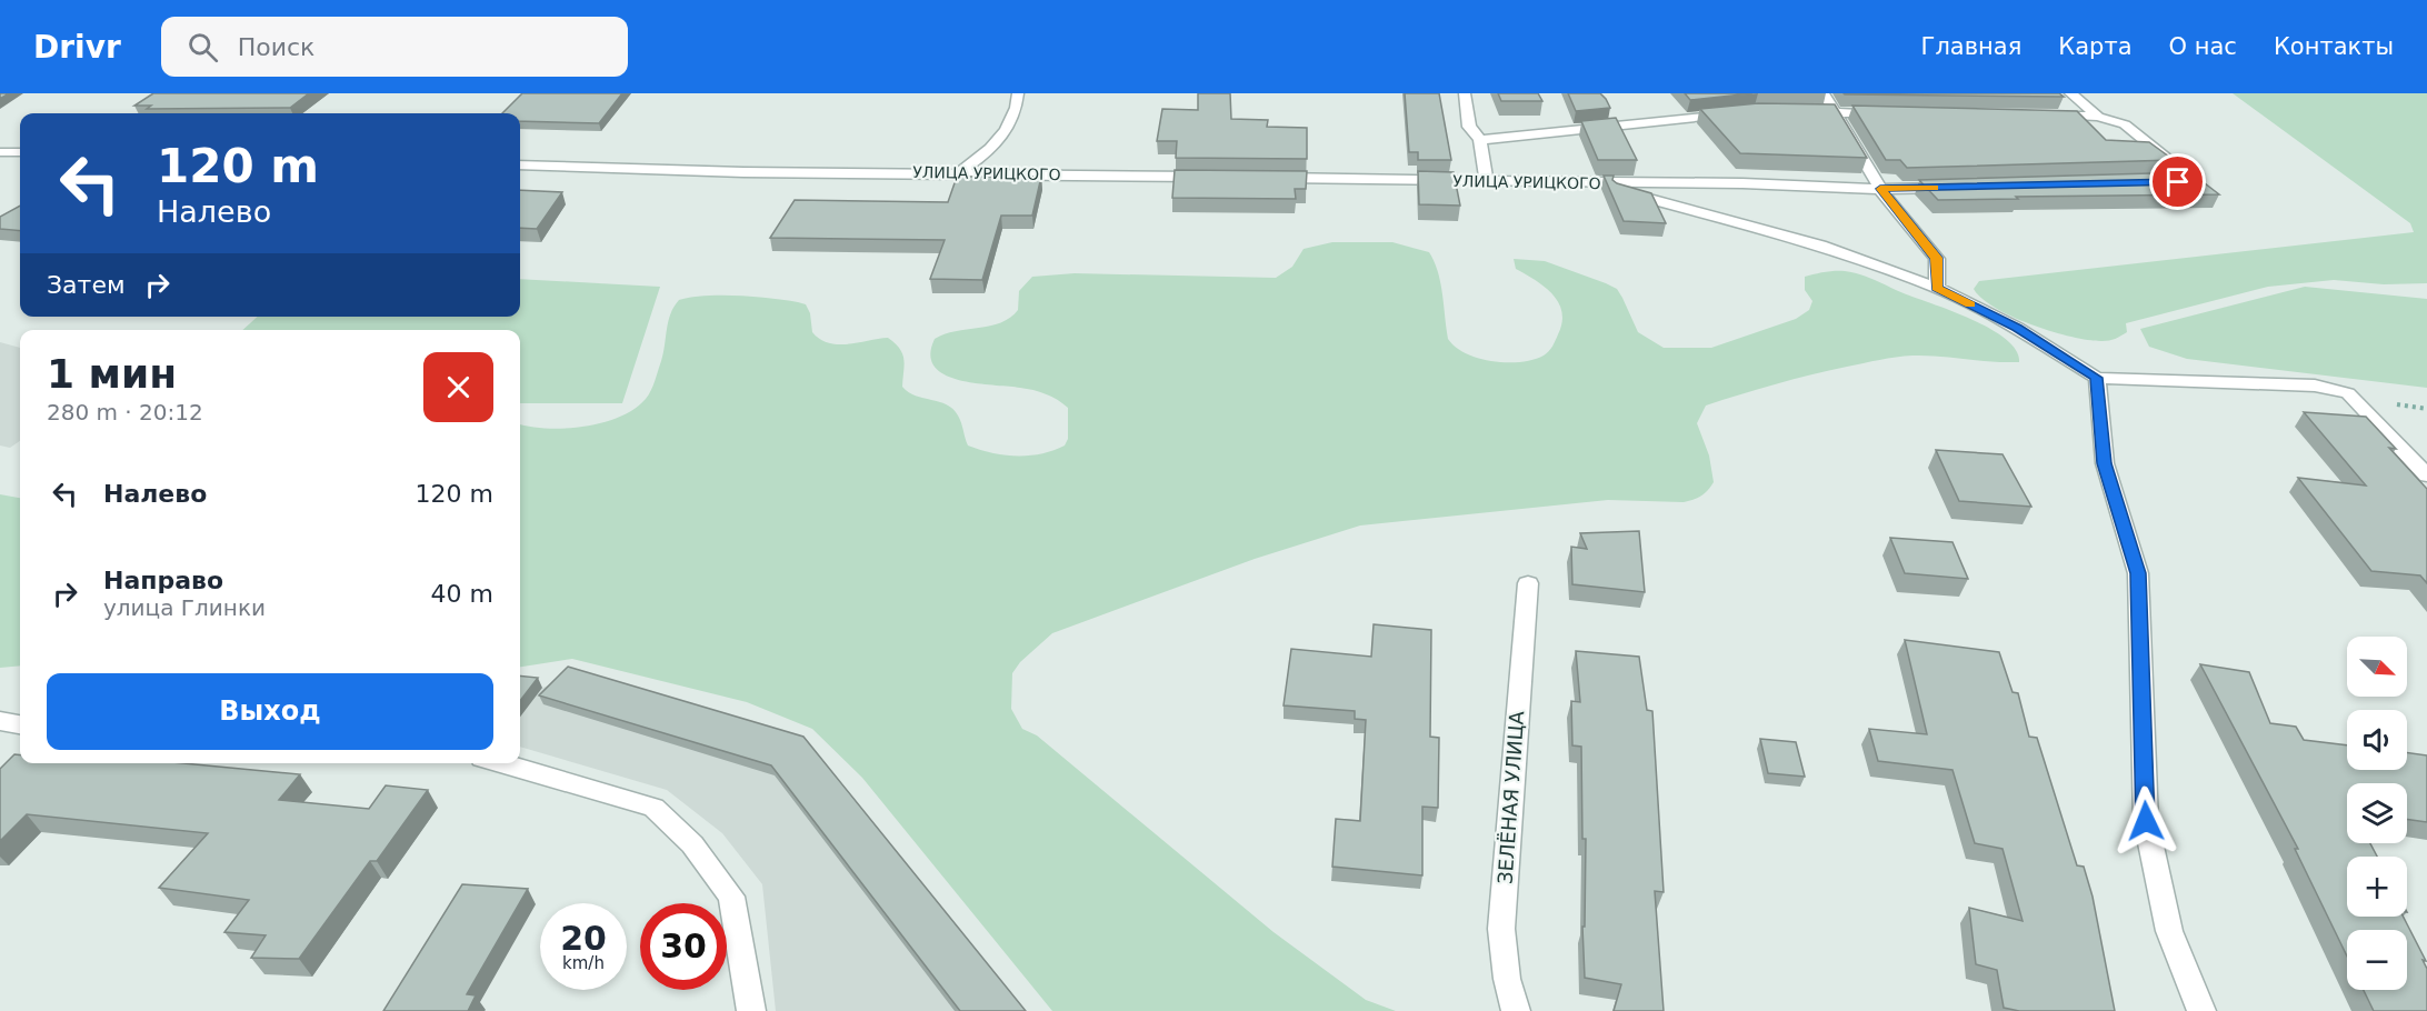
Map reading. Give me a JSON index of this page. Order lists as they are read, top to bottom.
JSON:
{
  "streets": {
    "street": ["УЛИЦА УРИЦКОГО", "ЗЕЛЁНАЯ УЛИЦА"]
  },
  "north": "bottom right",
  "page": {
    "header": "Drivr",
    "search": "Поиск",
    "nav": [
      "Главная",
      "Карта",
      "О нас",
      "Контакты"
    ],
    "turn": ["120 m", "Налево"],
    "then": "Затем",
    "heading": ["1 мин", "280 m · 20:12"],
    "list": [
      {
        "name": "Налево",
        "value": "120 m"
      },
      {
        "name": "Направо",
        "note": "улица Глинки",
        "value": "40 m"
      }
    ],
    "map_buttons": ["+", "−"],
    "buttons": "Выход",
    "speed": "20 km/h",
    "limit": "30"
  }
}
